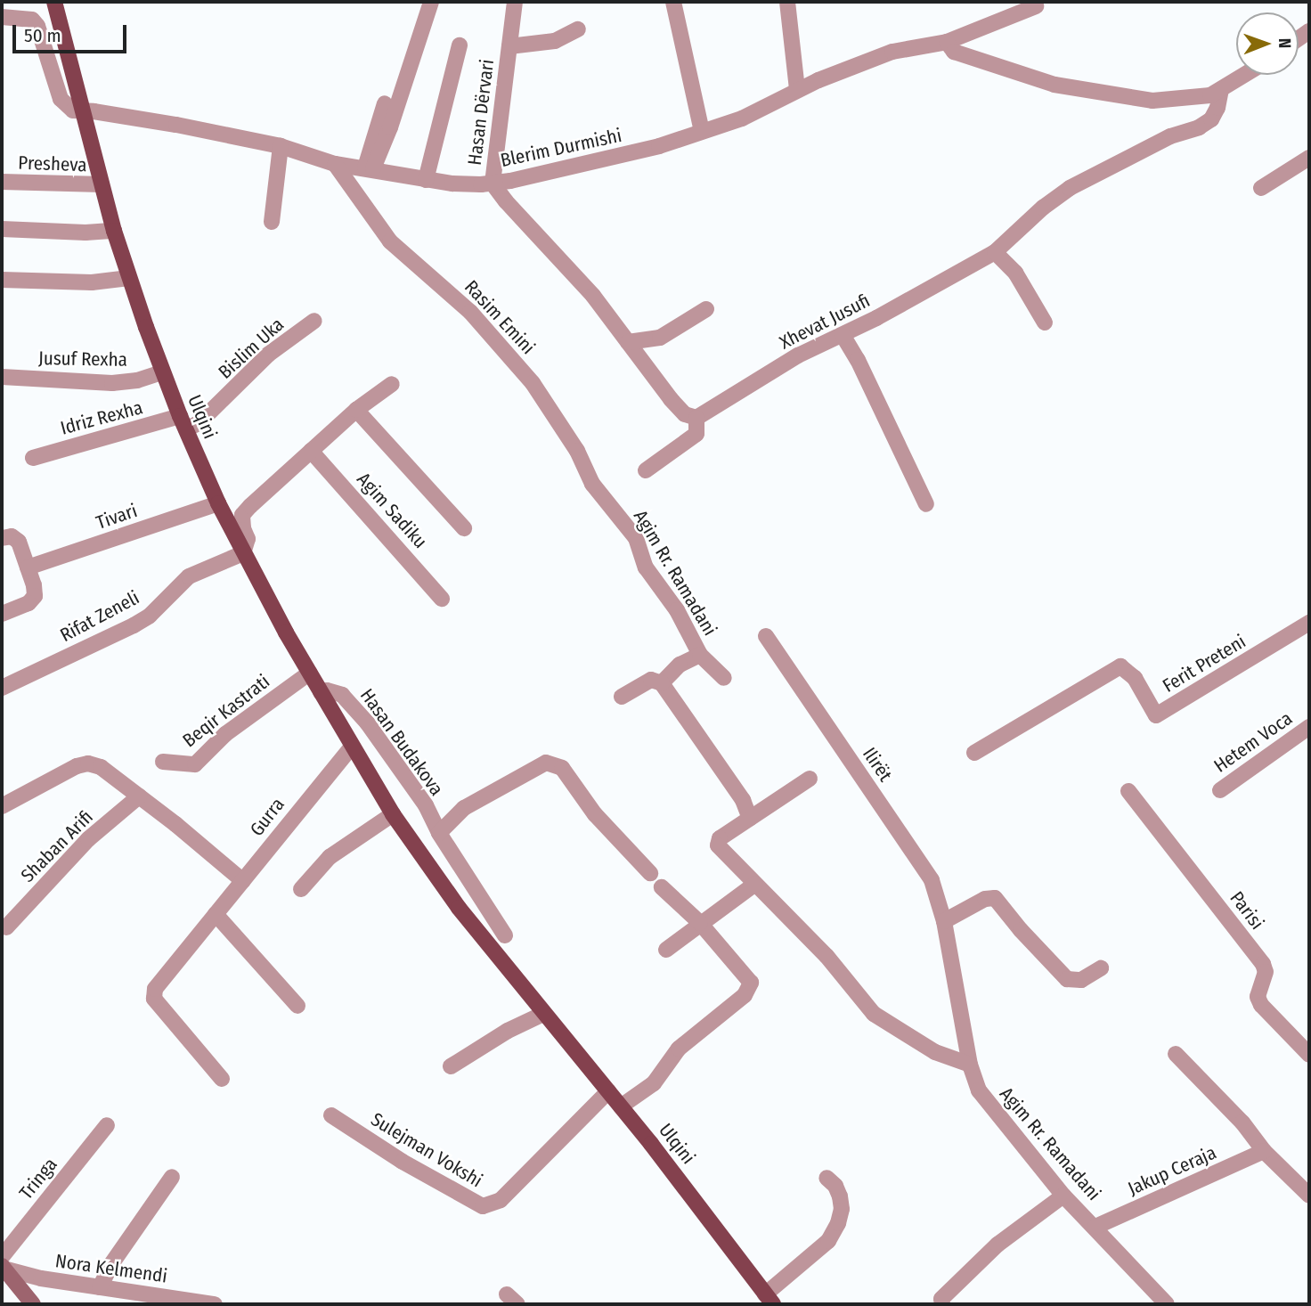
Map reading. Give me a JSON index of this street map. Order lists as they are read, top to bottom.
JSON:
{
  "streets": {
    "main road": ["Ulqini"],
    "street": [
      "Hasan Dërvari",
      "Blerim Durmishi",
      "Presheva",
      "Rasim Emini",
      "Xhevat Jusufi",
      "Bislim Uka",
      "Jusuf Rexha",
      "Idriz Rexha",
      "Agim Sadiku",
      "Tivari",
      "Agim Rr. Ramadani",
      "Rifat Zeneli",
      "Ferit Preteni",
      "Beqir Kastrati",
      "Hasan Budakova",
      "Hetem Voca",
      "Ilirët",
      "Gurra",
      "Shaban Arifi",
      "Parisi",
      "Sulejman Vokshi",
      "Jakup Ceraja",
      "Tringa",
      "Nora Kelmendi"
    ]
  },
  "crossings": [
    ["Hasan Dërvari", "Blerim Durmishi"],
    ["Blerim Durmishi", "Rasim Emini"],
    ["Blerim Durmishi", "Ulqini"],
    ["Presheva", "Ulqini"],
    ["Rasim Emini", "Agim Rr. Ramadani"],
    ["Bislim Uka", "Ulqini"],
    ["Bislim Uka", "Idriz Rexha"],
    ["Jusuf Rexha", "Ulqini"],
    ["Ulqini", "Idriz Rexha"],
    ["Ulqini", "Tivari"],
    ["Ulqini", "Rifat Zeneli"],
    ["Ulqini", "Beqir Kastrati"],
    ["Ulqini", "Hasan Budakova"],
    ["Ulqini", "Gurra"],
    ["Ulqini", "Sulejman Vokshi"],
    ["Agim Rr. Ramadani", "Ilirët"],
    ["Agim Rr. Ramadani", "Jakup Ceraja"],
    ["Tringa", "Nora Kelmendi"]
  ],
  "scale_bar": "50 m",
  "north": "right"
}
